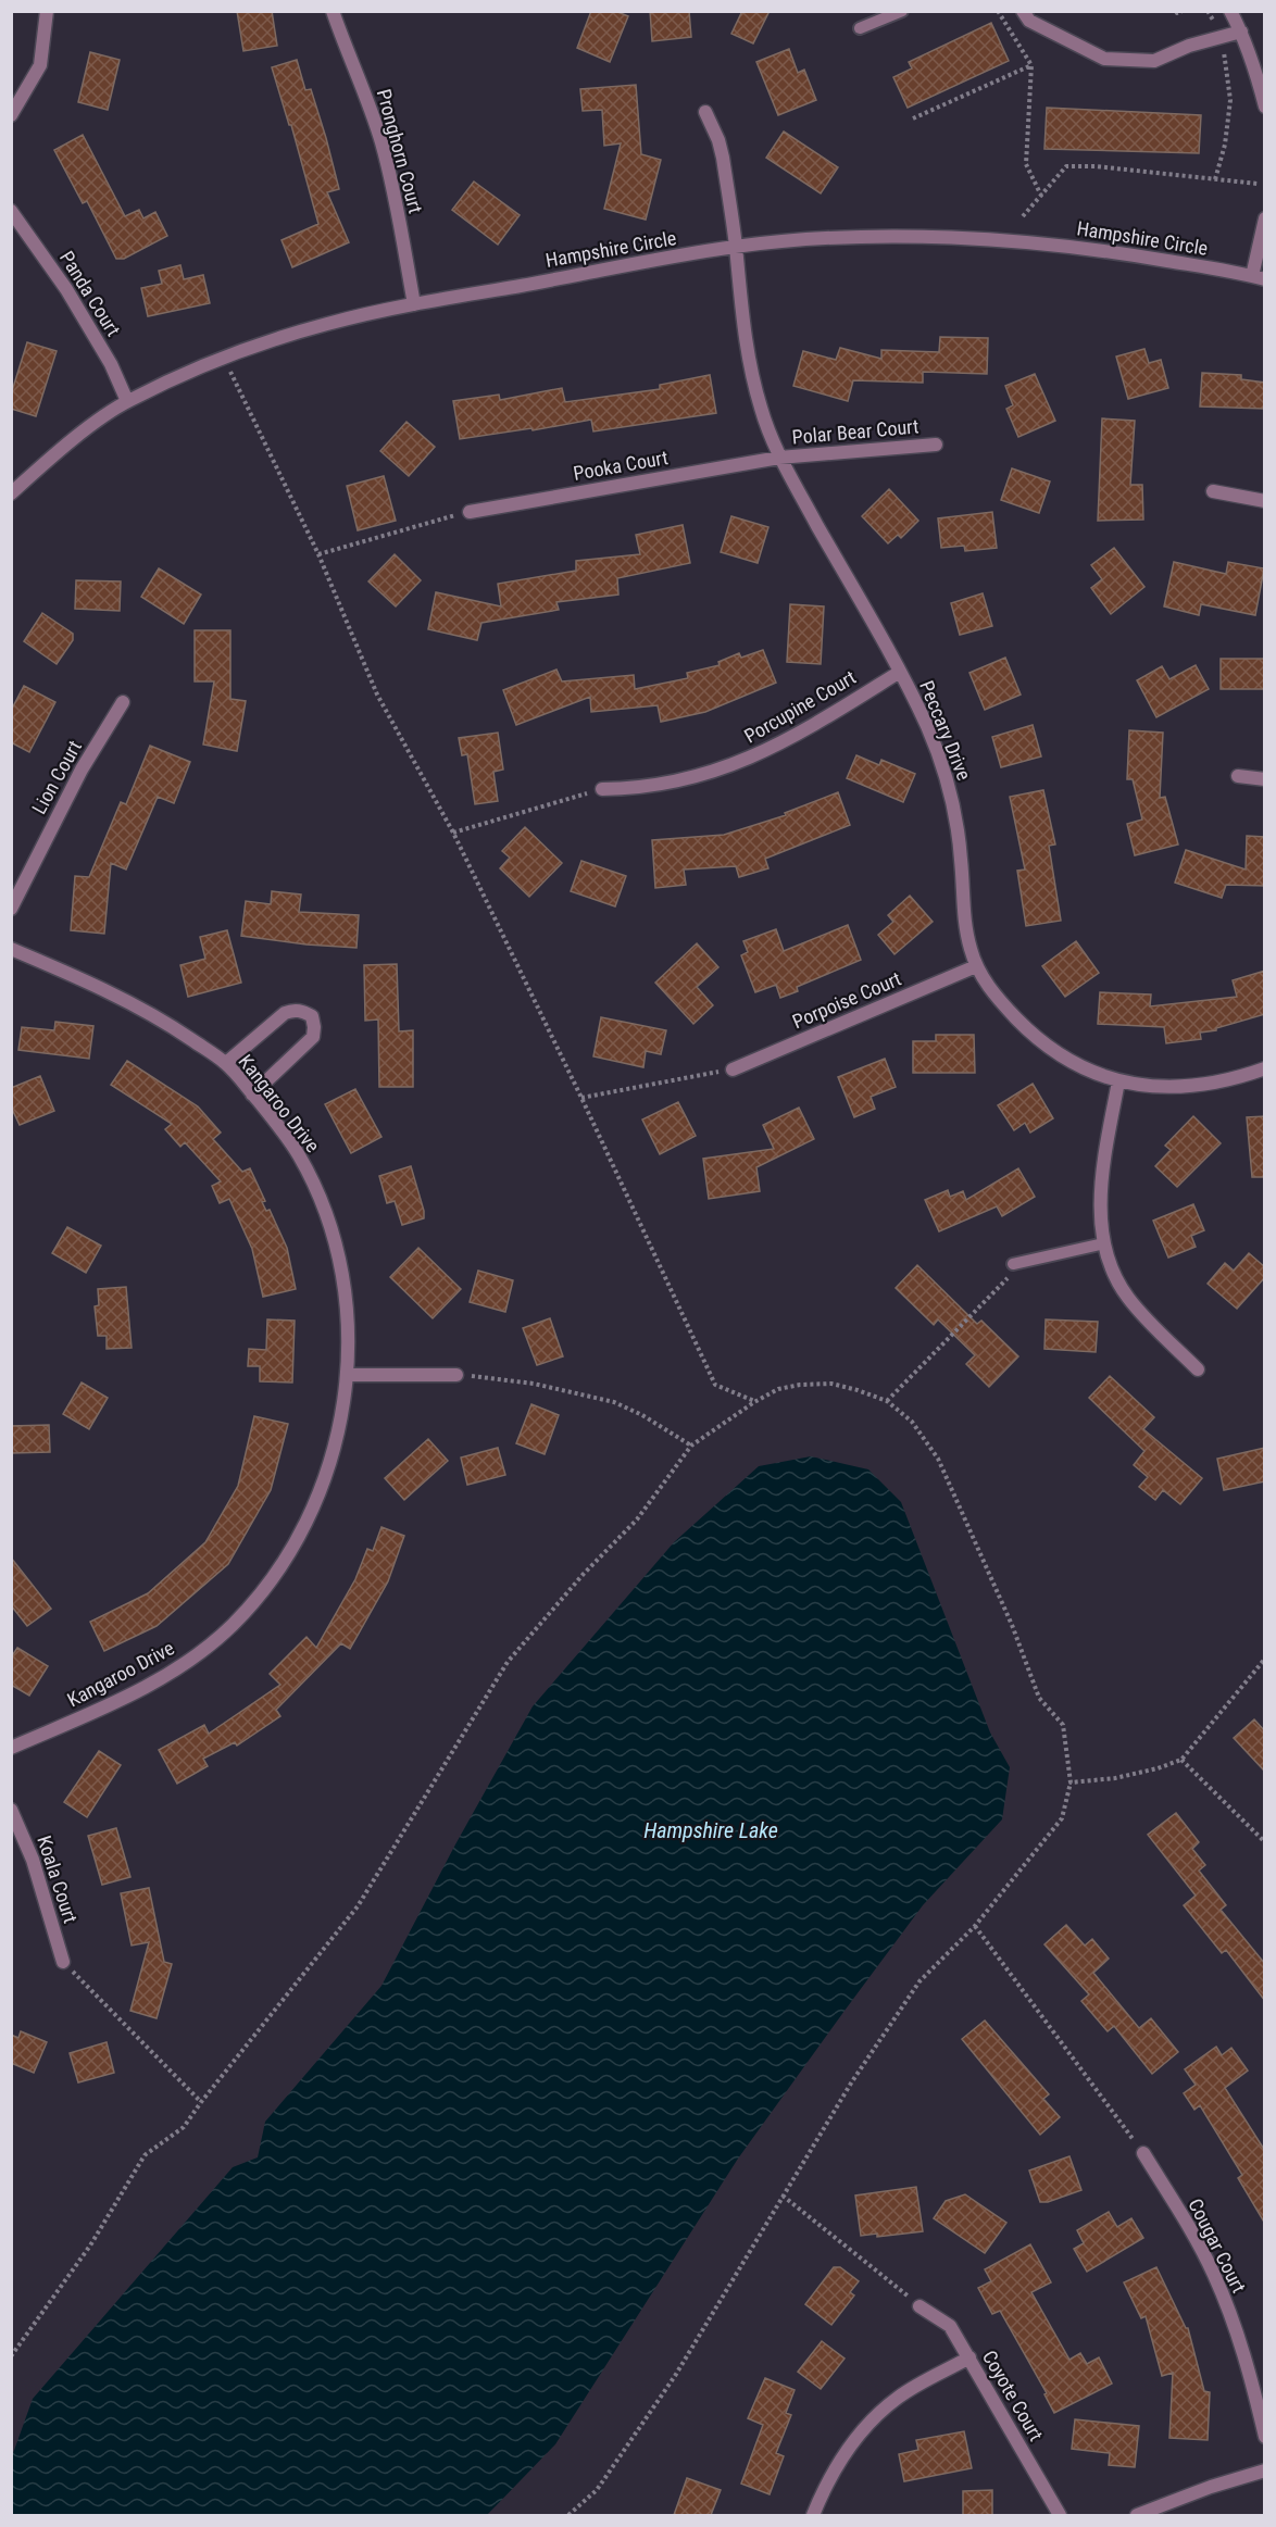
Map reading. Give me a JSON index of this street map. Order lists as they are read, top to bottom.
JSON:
{
  "streets": {
    "street": [
      "Pronghorn Court",
      "Hampshire Circle",
      "Panda Court",
      "Polar Bear Court",
      "Pooka Court",
      "Porcupine Court",
      "Peccary Drive",
      "Lion Court",
      "Porpoise Court",
      "Kangaroo Drive",
      "Koala Court",
      "Cougar Court",
      "Coyote Court"
    ]
  },
  "crossings": [
    ["Pronghorn Court", "Hampshire Circle"],
    ["Hampshire Circle", "Panda Court"],
    ["Hampshire Circle", "Peccary Drive"],
    ["Polar Bear Court", "Pooka Court"],
    ["Polar Bear Court", "Peccary Drive"],
    ["Pooka Court", "Peccary Drive"],
    ["Porcupine Court", "Peccary Drive"],
    ["Peccary Drive", "Porpoise Court"]
  ],
  "water": ["Hampshire Lake"]
}
